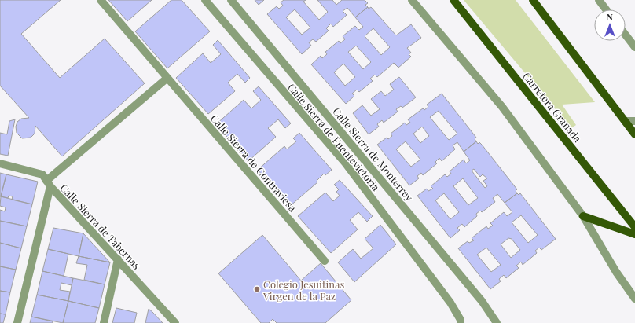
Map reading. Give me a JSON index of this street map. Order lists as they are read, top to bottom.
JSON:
{
  "streets": {
    "main road": ["Carretera Granada"],
    "street": [
      "Calle Sierra de Fuentevictoria",
      "Calle Sierra de Monterrey",
      "Calle Sierra de Contraviesa",
      "Calle Sierra de Tabernas"
    ]
  },
  "places": ["Colegio Jesuitinas Virgen de la Paz"],
  "north": "top"
}
